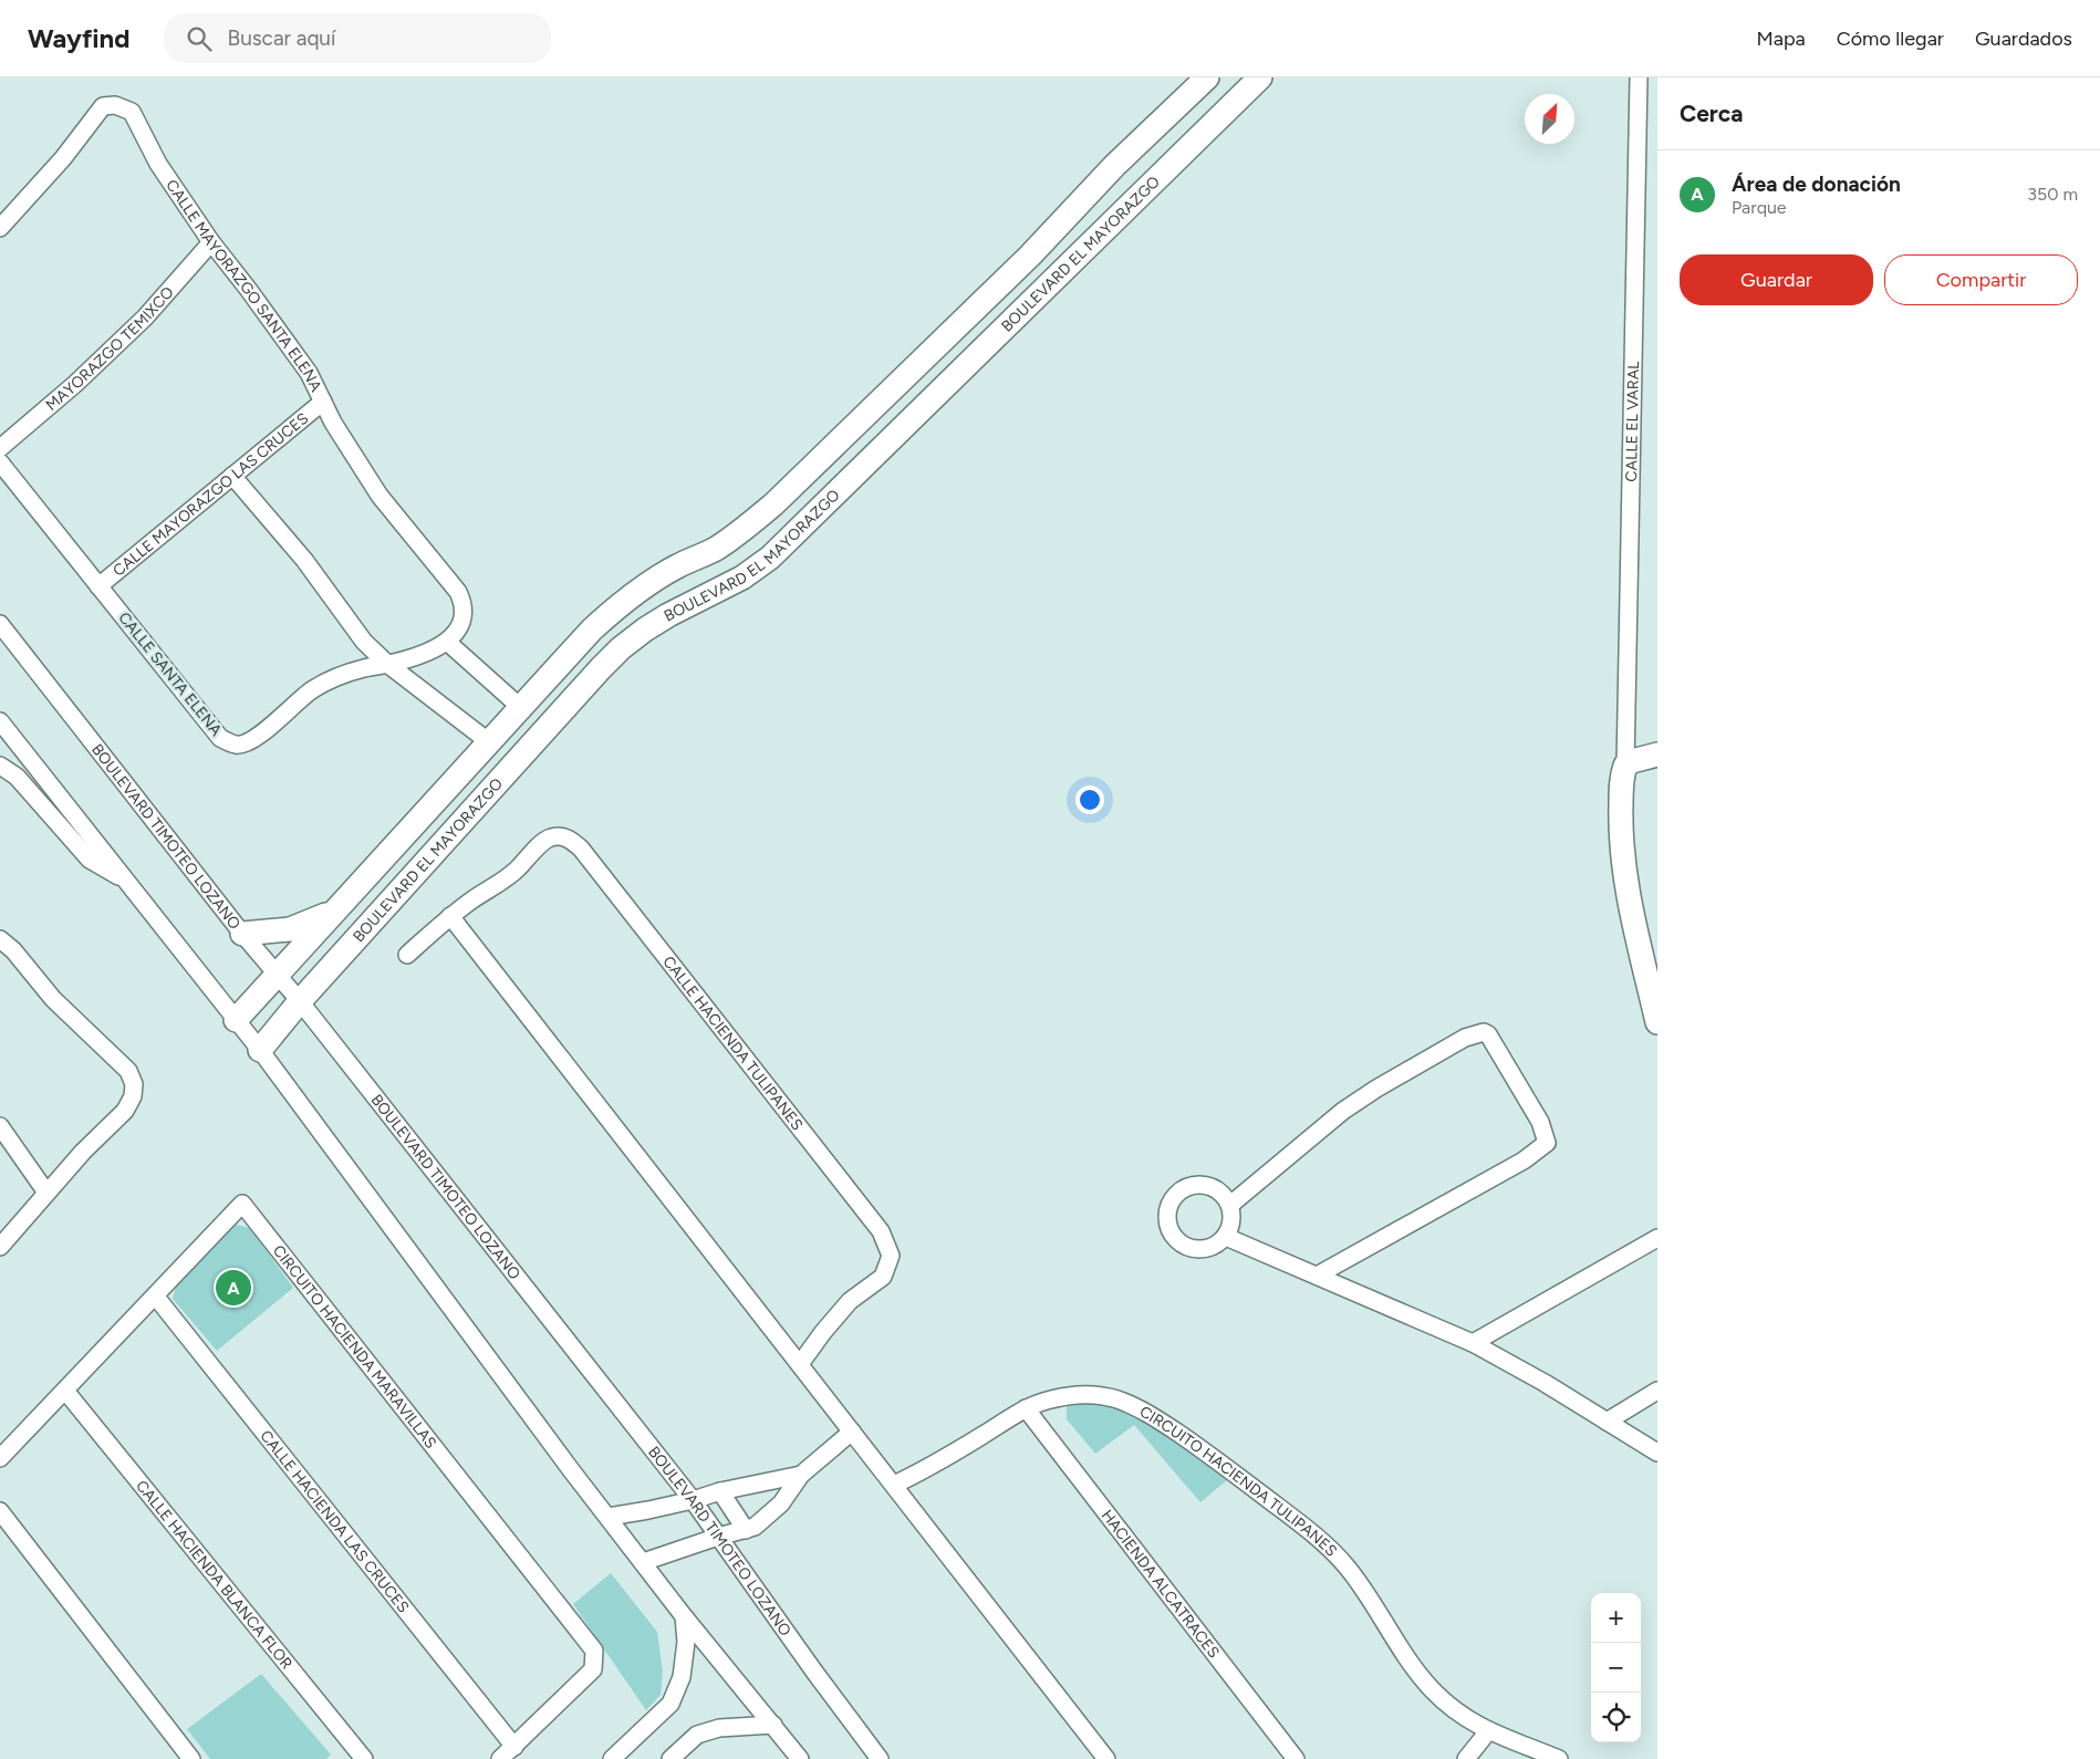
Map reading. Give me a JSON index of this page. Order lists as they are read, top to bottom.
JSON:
{
  "streets": {
    "street": [
      "BOULEVARD EL MAYORAZGO",
      "CALLE MAYORAZGO SANTA ELENA",
      "MAYORAZGO TEMIXCO",
      "CALLE EL VARAL",
      "CALLE MAYORAZGO LAS CRUCES",
      "CALLE SANTA ELENA",
      "BOULEVARD TIMOTEO LOZANO",
      "CALLE HACIENDA TULIPANES",
      "CIRCUITO HACIENDA MARAVILLAS",
      "CIRCUITO HACIENDA TULIPANES",
      "CALLE HACIENDA LAS CRUCES",
      "CALLE HACIENDA BLANCA FLOR",
      "HACIENDA ALCATRACES"
    ]
  },
  "crossings": [
    ["BOULEVARD EL MAYORAZGO", "BOULEVARD TIMOTEO LOZANO"],
    ["CALLE MAYORAZGO SANTA ELENA", "MAYORAZGO TEMIXCO"],
    ["CALLE MAYORAZGO SANTA ELENA", "CALLE MAYORAZGO LAS CRUCES"],
    ["CALLE MAYORAZGO SANTA ELENA", "CALLE SANTA ELENA"],
    ["CALLE MAYORAZGO LAS CRUCES", "CALLE SANTA ELENA"],
    ["CIRCUITO HACIENDA MARAVILLAS", "CALLE HACIENDA LAS CRUCES"],
    ["CIRCUITO HACIENDA MARAVILLAS", "CALLE HACIENDA BLANCA FLOR"],
    ["CIRCUITO HACIENDA TULIPANES", "HACIENDA ALCATRACES"]
  ],
  "north": "top right",
  "page": {
    "header": "Wayfind",
    "search": "Buscar aquí",
    "nav": ["Mapa", "Cómo llegar", "Guardados"],
    "heading": "Cerca",
    "list": [
      {
        "mark": "A",
        "name": "Área de donación",
        "note": "Parque",
        "value": "350 m"
      }
    ],
    "buttons": ["Guardar", "Compartir"],
    "pins": "A",
    "map_buttons": ["+", "−"]
  }
}
